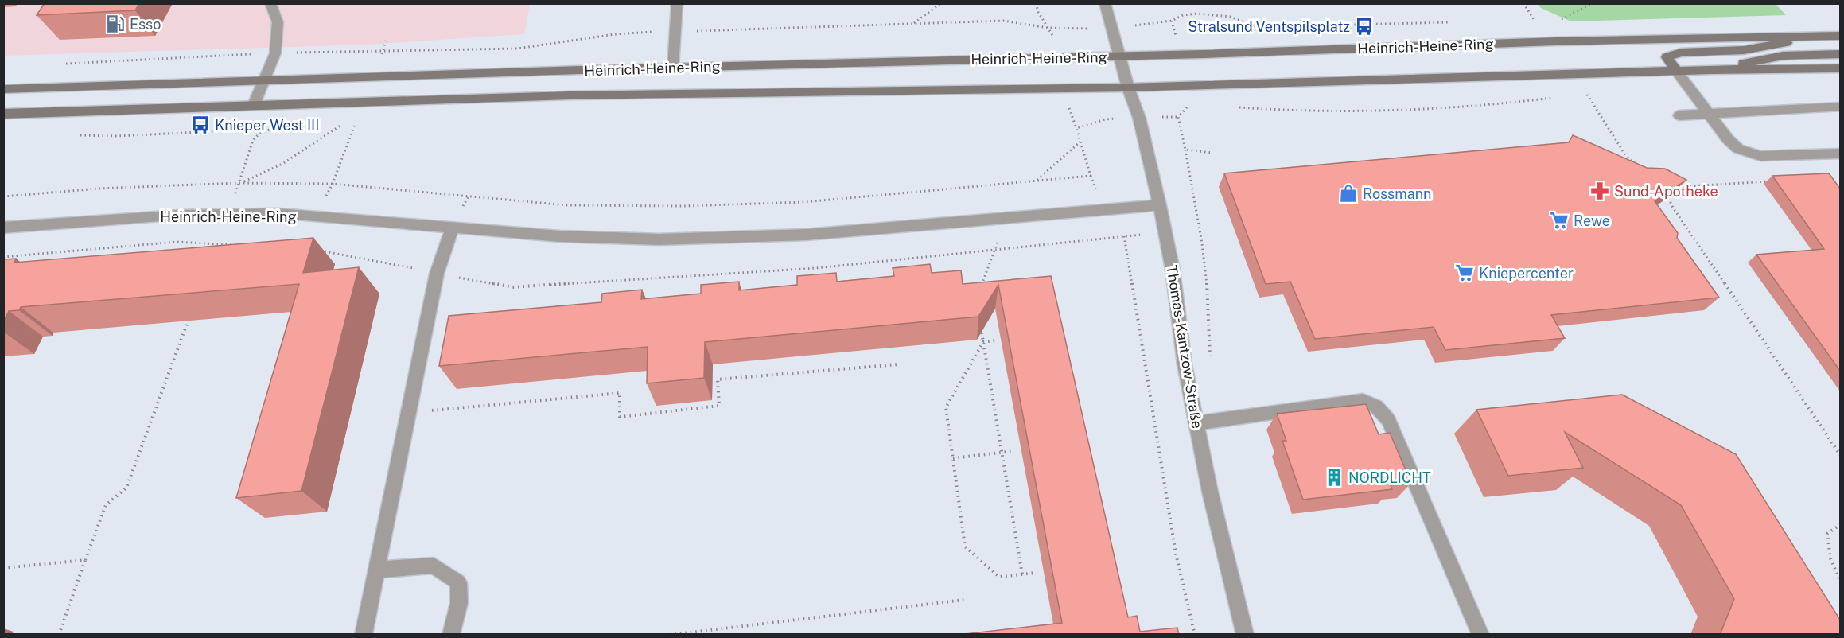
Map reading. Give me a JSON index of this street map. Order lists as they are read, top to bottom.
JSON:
{
  "streets": {
    "main road": ["Heinrich-Heine-Ring"],
    "street": ["Thomas-Kantzow-Straße"]
  },
  "crossings": [
    ["Heinrich-Heine-Ring", "Thomas-Kantzow-Straße"]
  ],
  "places": {
    "fuel station": ["Esso"],
    "bus stop": ["Stralsund Ventspilsplatz", "Knieper West III"],
    "pharmacy": ["Sund-Apotheke"],
    "shop": ["Rossmann"],
    "supermarket": ["Rewe", "Kniepercenter"],
    "building": ["NORDLICHT"]
  }
}
